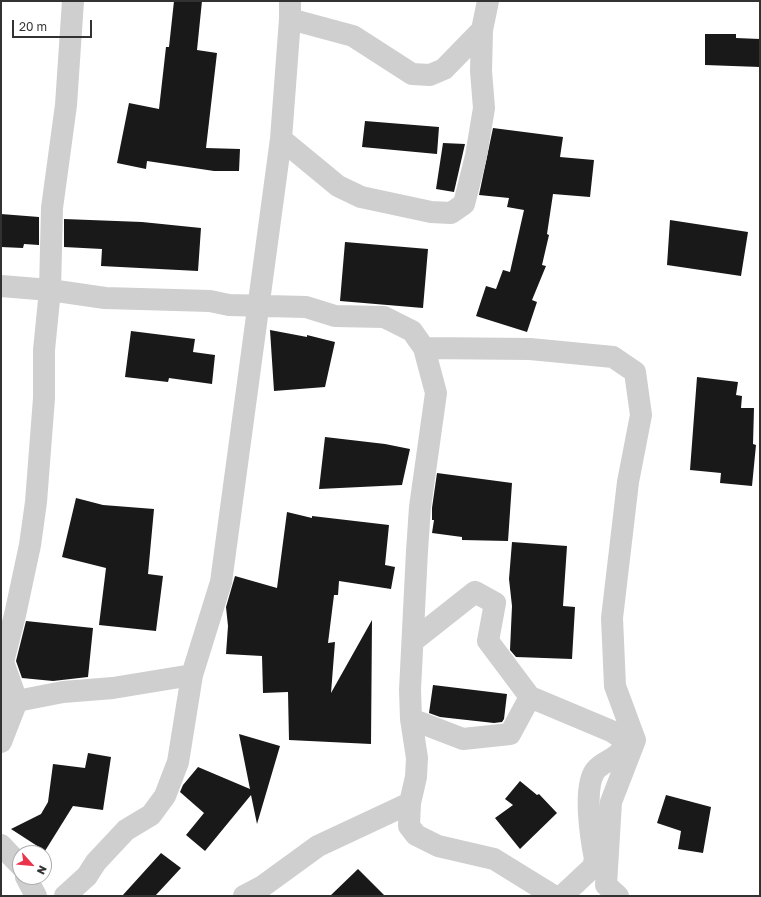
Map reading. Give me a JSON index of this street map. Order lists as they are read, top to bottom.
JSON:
{
  "scale_bar": "20 m",
  "north": "bottom right"
}
